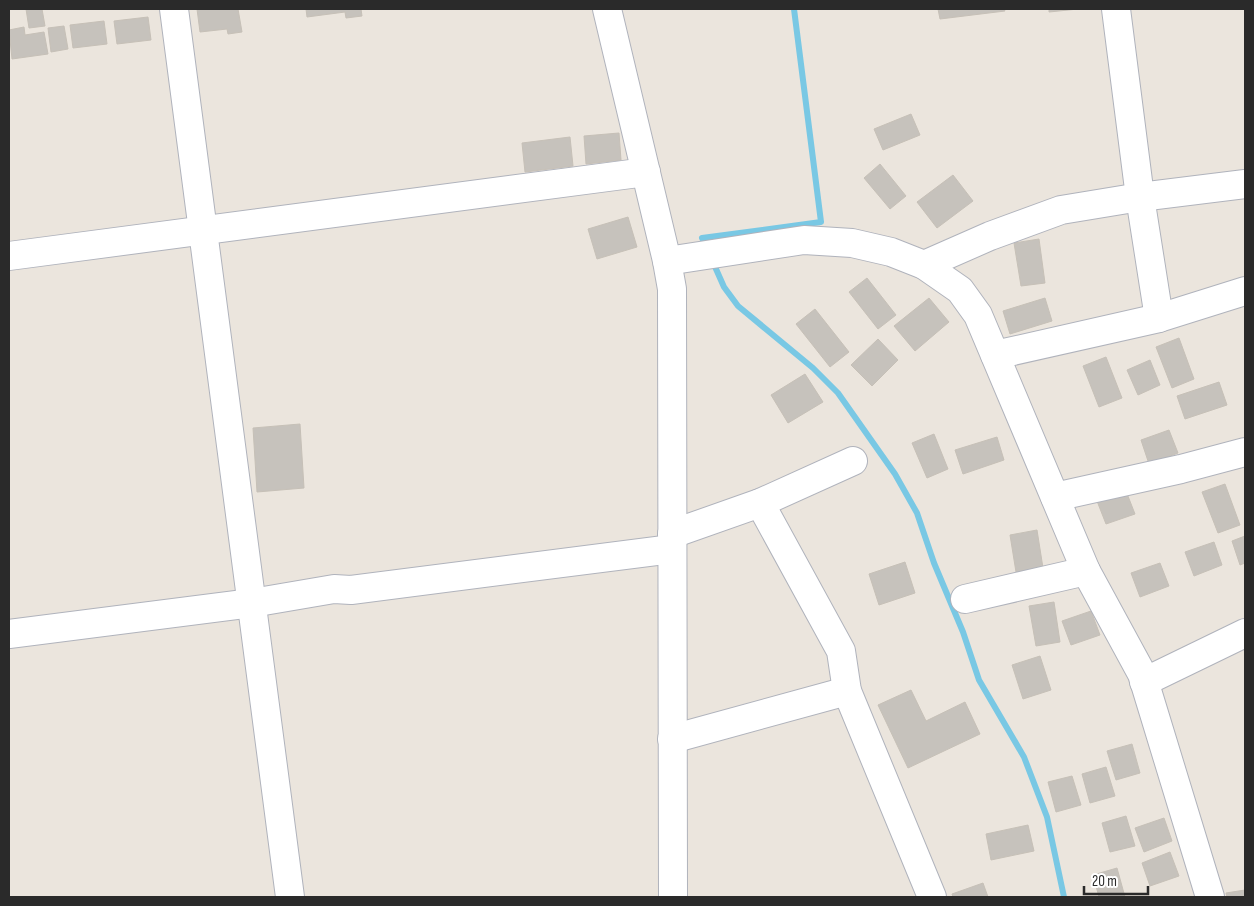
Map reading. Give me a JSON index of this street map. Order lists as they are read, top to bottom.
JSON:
{
  "scale_bar": "20 m"
}
